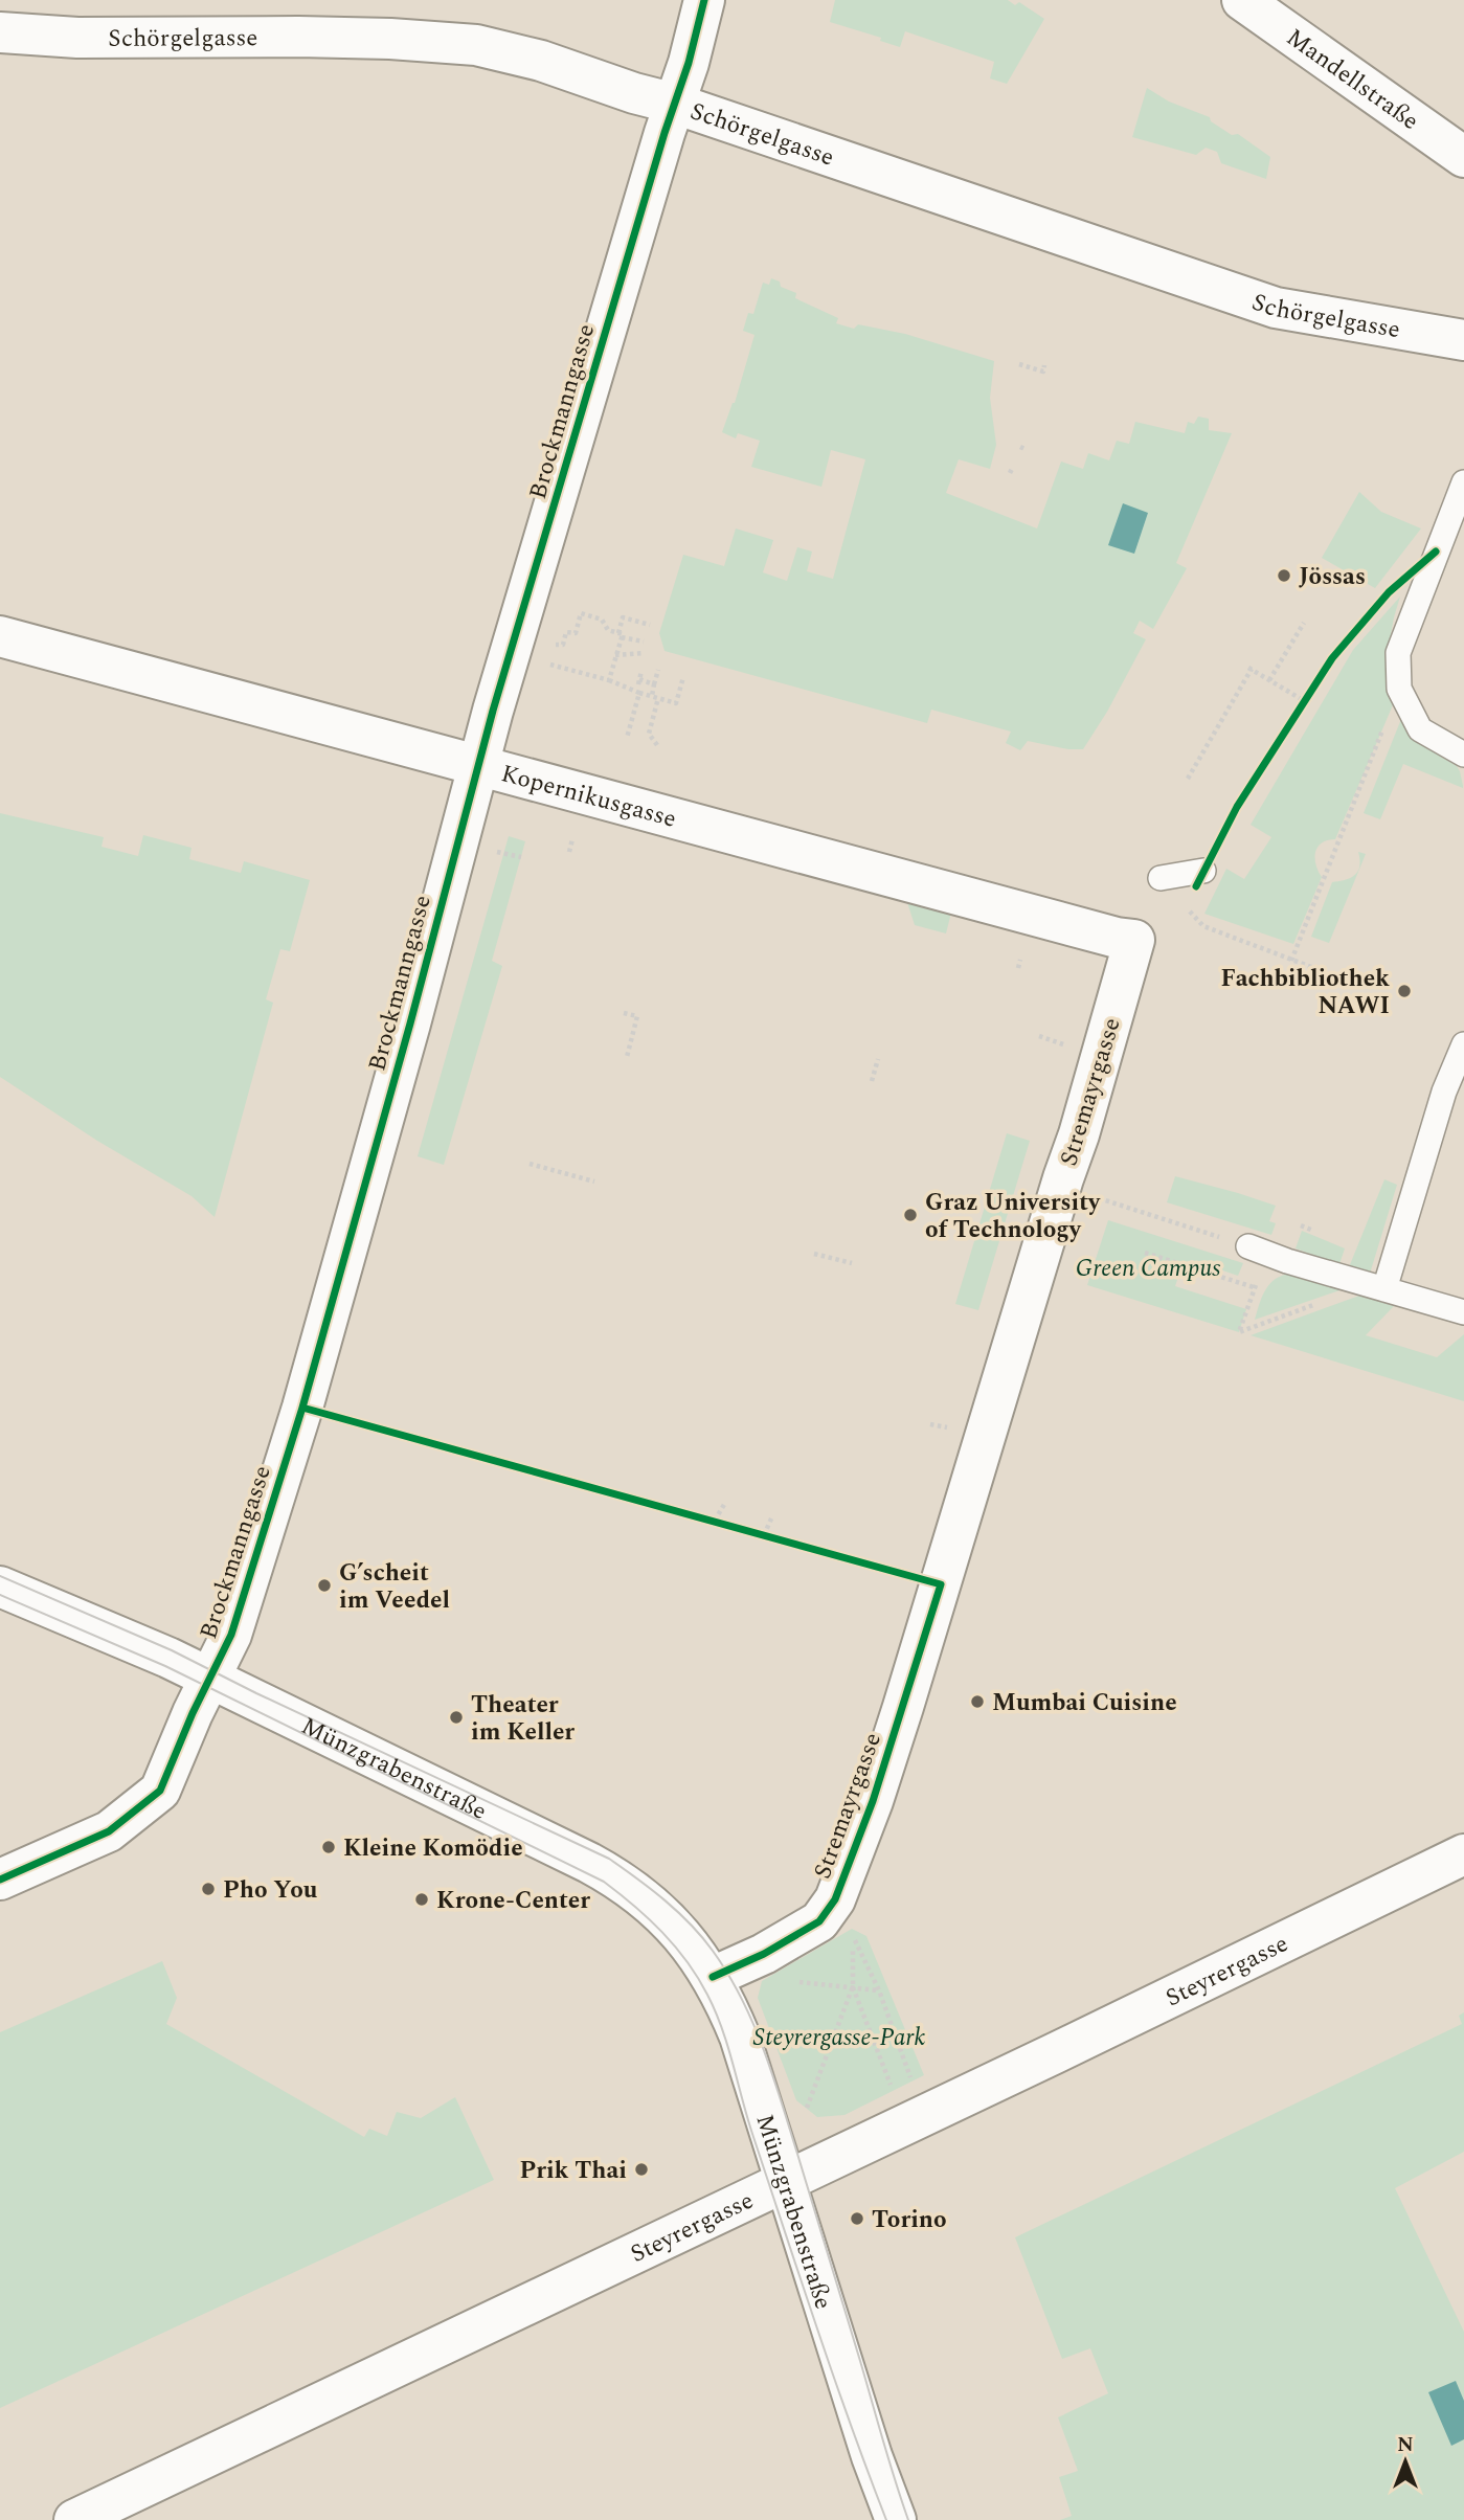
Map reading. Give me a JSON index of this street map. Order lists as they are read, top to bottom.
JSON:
{
  "streets": {
    "street": [
      "Schörgelgasse",
      "Mandellstraße",
      "Brockmanngasse",
      "Kopernikusgasse",
      "Stremayrgasse",
      "Münzgrabenstraße",
      "Steyrergasse"
    ]
  },
  "crossings": [
    ["Schörgelgasse", "Brockmanngasse"],
    ["Brockmanngasse", "Kopernikusgasse"],
    ["Brockmanngasse", "Münzgrabenstraße"],
    ["Kopernikusgasse", "Stremayrgasse"],
    ["Stremayrgasse", "Münzgrabenstraße"],
    ["Münzgrabenstraße", "Steyrergasse"]
  ],
  "parks": ["Green Campus", "Steyrergasse-Park"],
  "places": [
    "Jössas",
    "Fachbibliothek NAWI",
    "Graz University of Technology",
    "G’scheit im Veedel",
    "Mumbai Cuisine",
    "Theater im Keller",
    "Kleine Komödie",
    "Pho You",
    "Krone-Center",
    "Prik Thai",
    "Torino"
  ],
  "north": "top"
}
